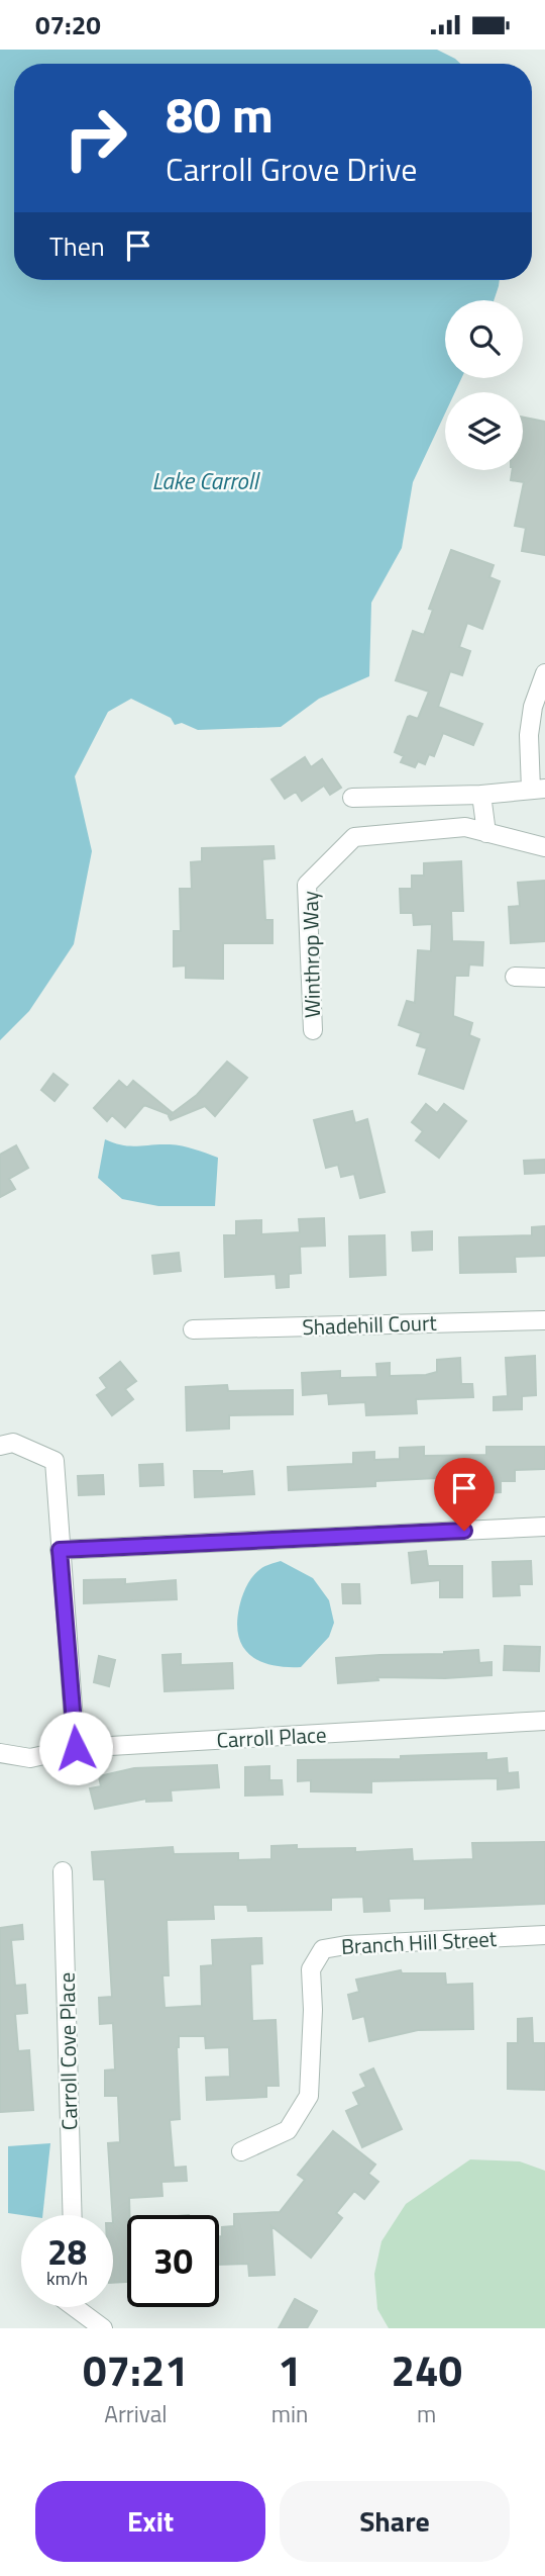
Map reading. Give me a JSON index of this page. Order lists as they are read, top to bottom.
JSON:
{
  "streets": {
    "street": [
      "Winthrop Way",
      "Shadehill Court",
      "Carroll Place",
      "Branch Hill Street",
      "Carroll Cove Place"
    ]
  },
  "water": ["Lake Carroll"],
  "page": {
    "status": "07:20",
    "turn": ["80 m", "Carroll Grove Drive"],
    "then": "Then",
    "speed": "28 km/h",
    "limit": "30",
    "eta": [
      "07:21",
      "Arrival",
      "1",
      "min",
      "240",
      "m"
    ],
    "buttons": ["Exit", "Share"]
  }
}
